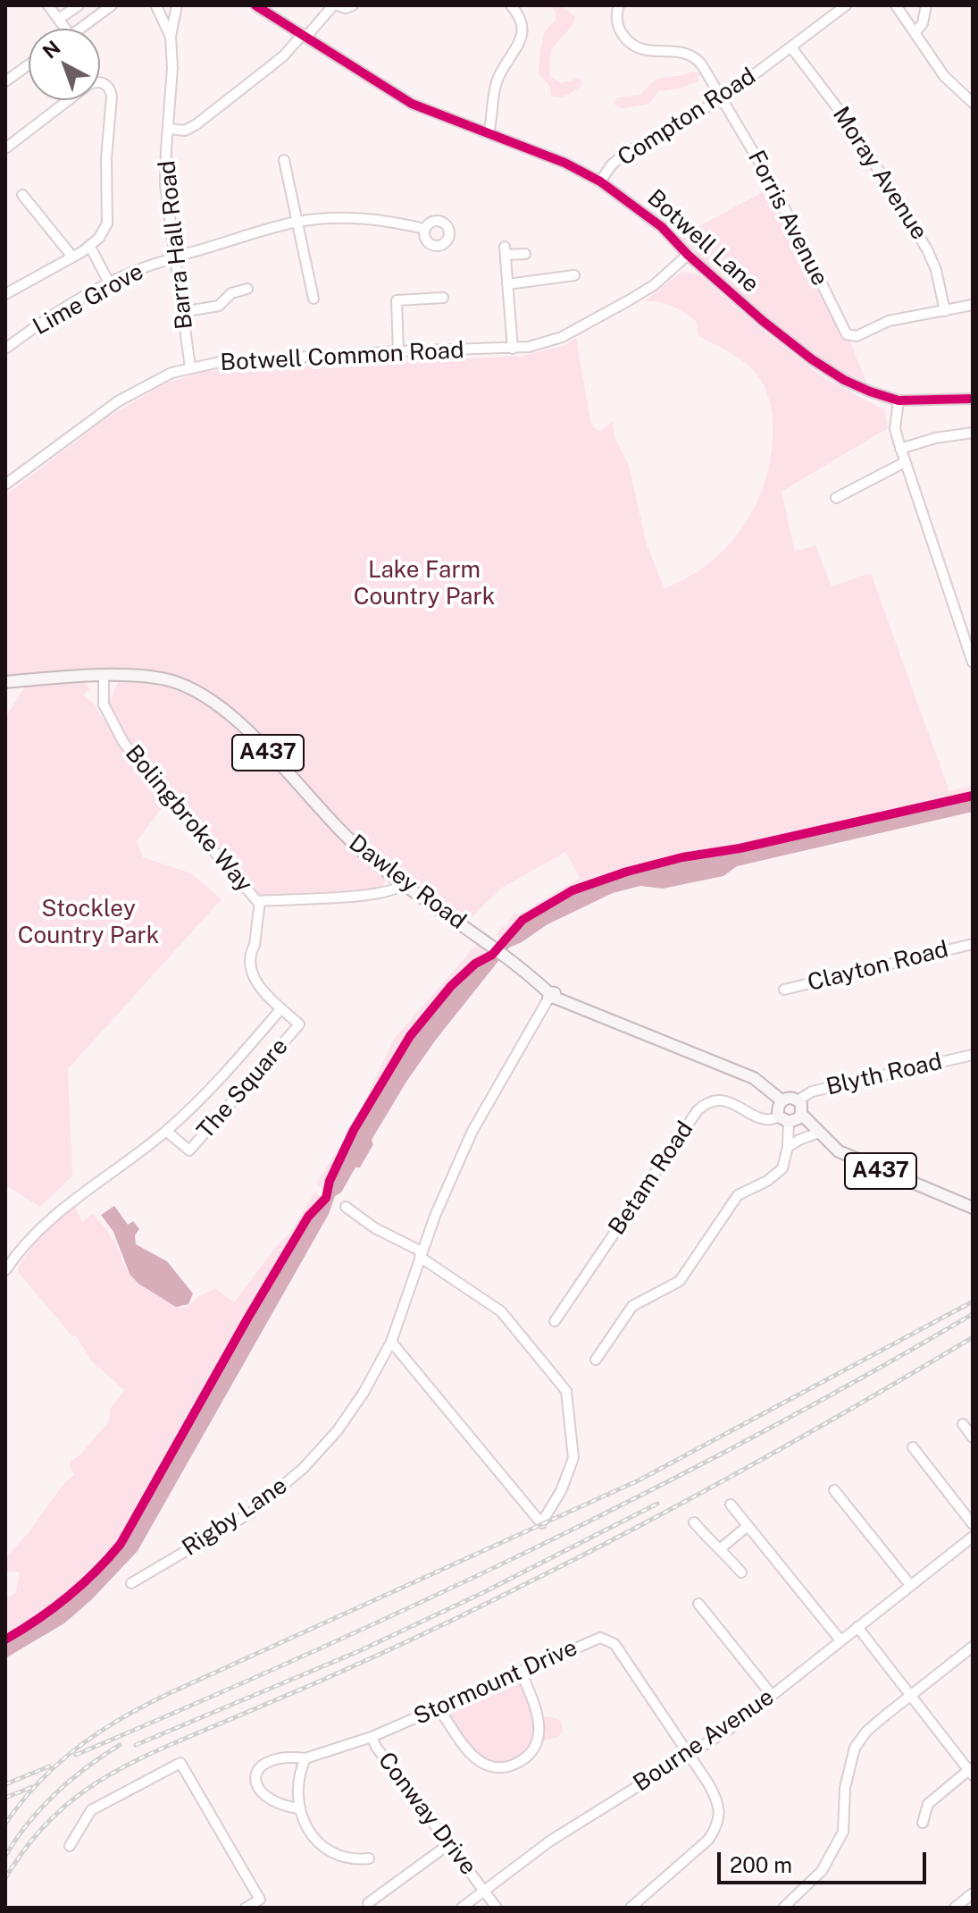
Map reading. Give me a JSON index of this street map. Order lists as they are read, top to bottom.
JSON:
{
  "streets": {
    "main road": ["A437", "Dawley Road"],
    "street": [
      "Compton Road",
      "Moray Avenue",
      "Forris Avenue",
      "Botwell Lane",
      "Barra Hall Road",
      "Lime Grove",
      "Botwell Common Road",
      "Bolingbroke Way",
      "Clayton Road",
      "Blyth Road",
      "The Square",
      "Betam Road",
      "Rigby Lane",
      "Stormount Drive",
      "Bourne Avenue",
      "Conway Drive"
    ]
  },
  "crossings": [
    ["Compton Road", "Moray Avenue"],
    ["Compton Road", "Forris Avenue"],
    ["Compton Road", "Botwell Lane"],
    ["Moray Avenue", "Forris Avenue"],
    ["Botwell Lane", "Botwell Common Road"],
    ["Barra Hall Road", "Lime Grove"],
    ["Barra Hall Road", "Botwell Common Road"],
    ["A437", "Dawley Road"],
    ["A437", "Blyth Road"],
    ["A437", "Betam Road"],
    ["Bolingbroke Way", "Dawley Road"],
    ["Bolingbroke Way", "The Square"],
    ["Dawley Road", "Blyth Road"],
    ["Dawley Road", "Betam Road"],
    ["Dawley Road", "Rigby Lane"],
    ["Blyth Road", "Betam Road"],
    ["Stormount Drive", "Bourne Avenue"],
    ["Stormount Drive", "Conway Drive"],
    ["Bourne Avenue", "Conway Drive"]
  ],
  "parks": ["Lake Farm Country Park", "Stockley Country Park"],
  "scale_bar": "200 m",
  "north": "top left"
}
